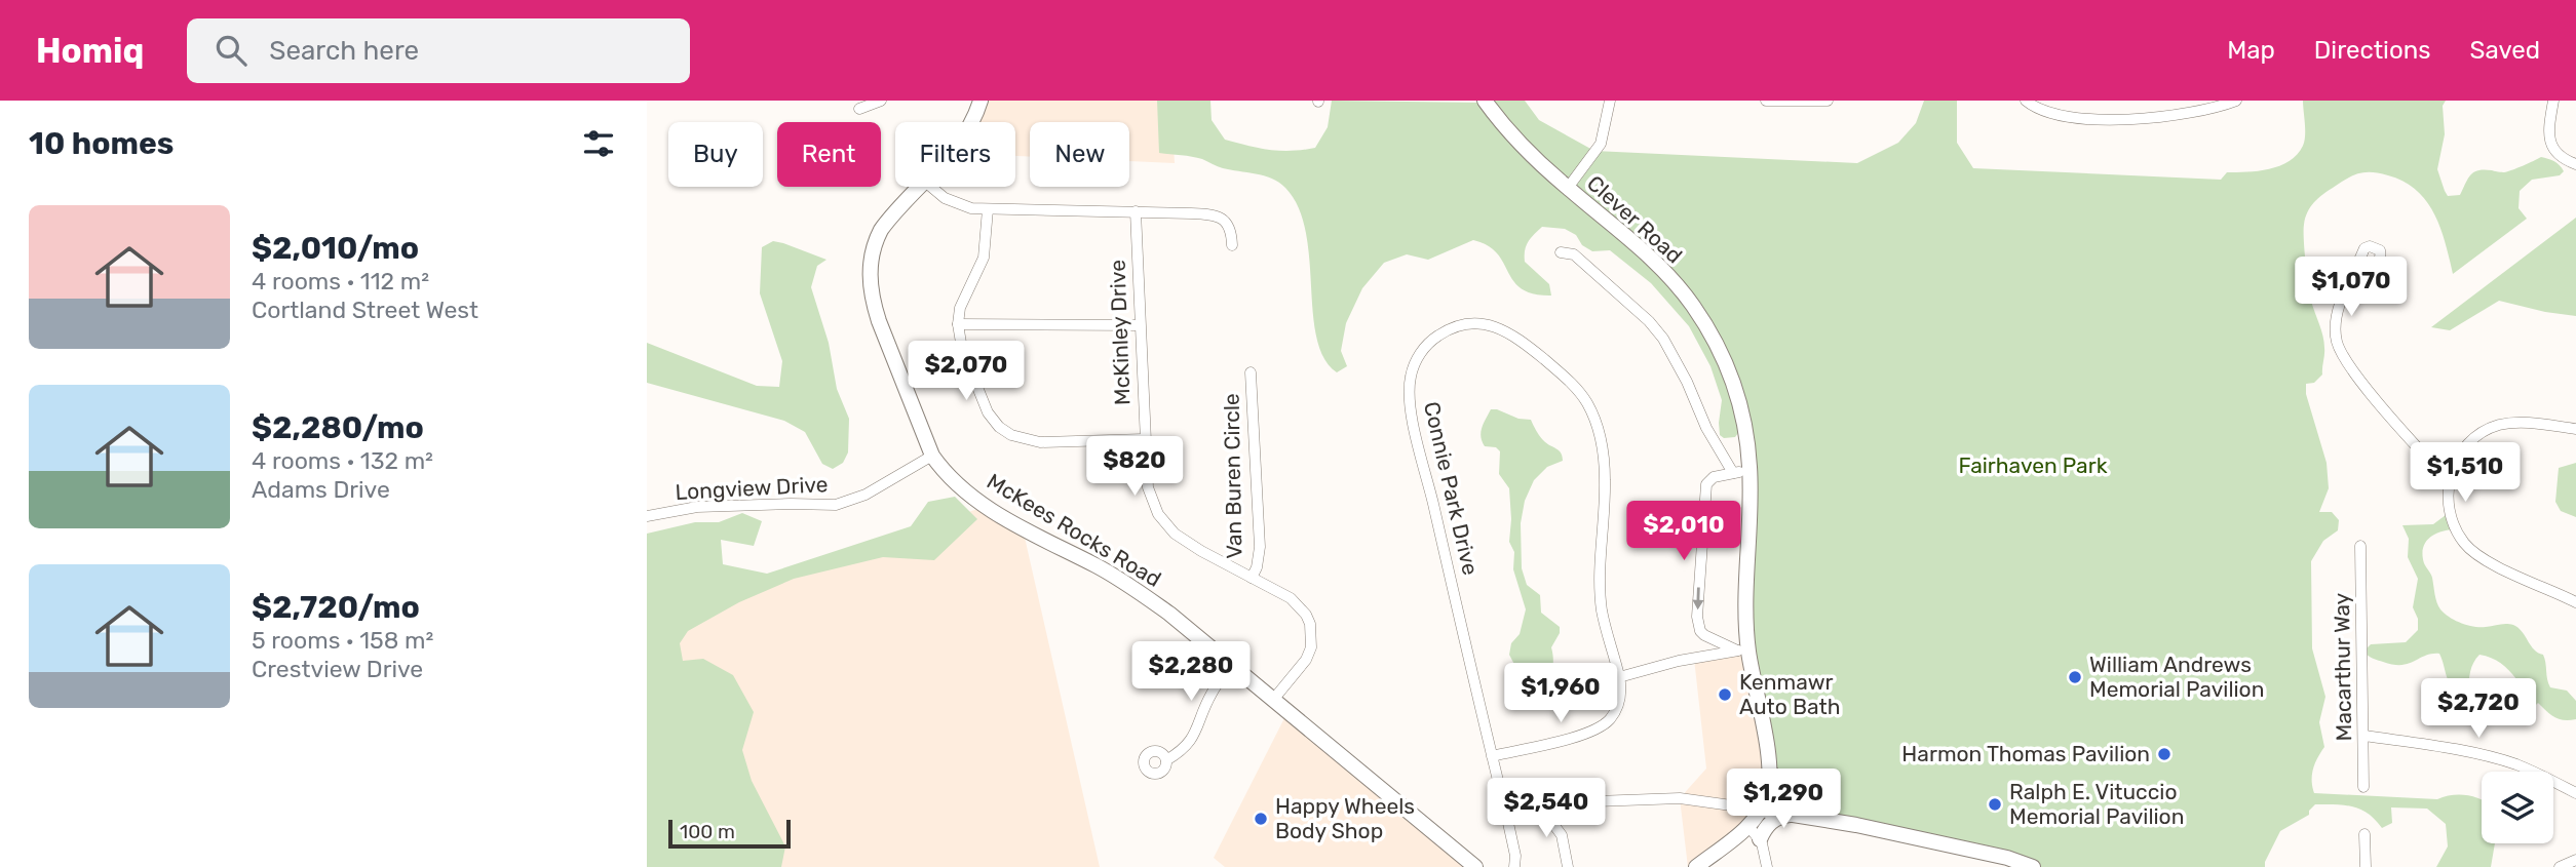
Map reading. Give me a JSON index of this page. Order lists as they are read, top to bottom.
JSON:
{
  "streets": {
    "street": [
      "Clever Road",
      "McKinley Drive",
      "Van Buren Circle",
      "Longview Drive",
      "Connie Park Drive",
      "McKees Rocks Road",
      "Macarthur Way"
    ]
  },
  "crossings": [
    ["McKinley Drive", "Van Buren Circle"],
    ["McKinley Drive", "McKees Rocks Road"],
    ["Longview Drive", "McKees Rocks Road"]
  ],
  "parks": ["Fairhaven Park"],
  "places": [
    "William Andrews Memorial Pavilion",
    "Kenmawr Auto Bath",
    "Harmon Thomas Pavilion",
    "Ralph E. Vituccio Memorial Pavilion",
    "Happy Wheels Body Shop"
  ],
  "scale_bar": "100 m",
  "page": {
    "header": "Homiq",
    "search": "Search here",
    "nav": ["Map", "Directions", "Saved"],
    "heading": "10 homes",
    "chip": [
      "Buy",
      "Rent",
      "Filters",
      "New"
    ],
    "list": [
      {
        "name": "$2,010/mo",
        "note": "4 rooms · 112 m² · Cortland Street West"
      },
      {
        "name": "$2,280/mo",
        "note": "4 rooms · 132 m² · Adams Drive"
      },
      {
        "name": "$2,720/mo",
        "note": "5 rooms · 158 m² · Crestview Drive"
      }
    ],
    "price": [
      "$1,070",
      "$2,070",
      "$820",
      "$1,510",
      "$2,010",
      "$2,280",
      "$1,960",
      "$2,720",
      "$1,290",
      "$2,540"
    ],
    "scale": "100 m"
  }
}
